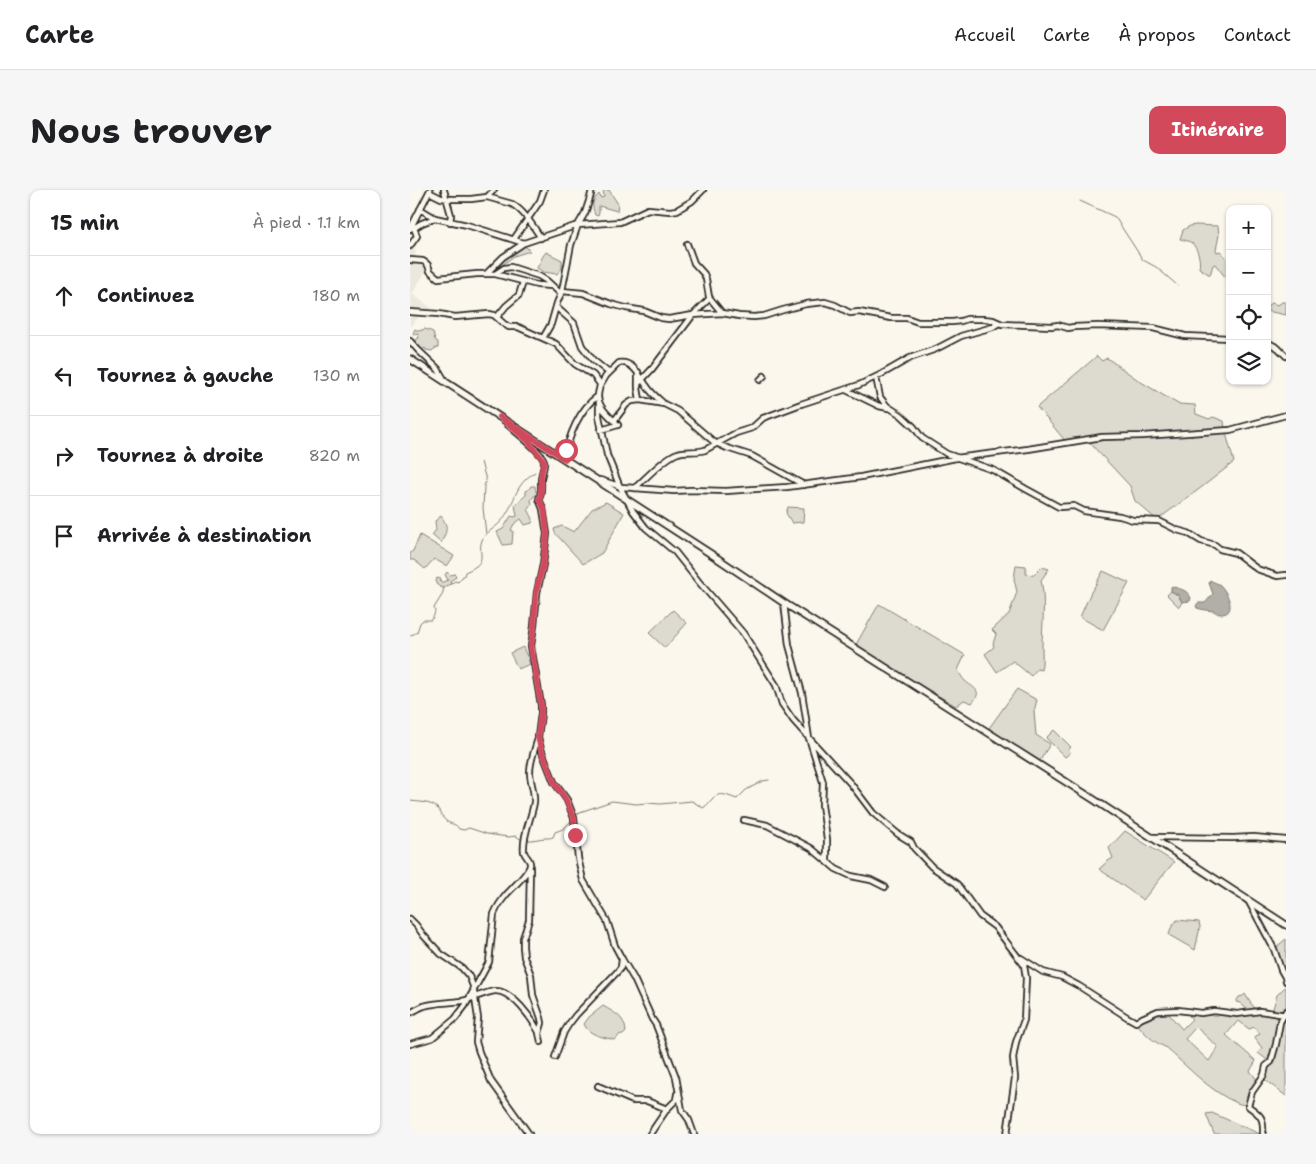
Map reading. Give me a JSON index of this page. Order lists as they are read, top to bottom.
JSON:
{
  "page": {
    "header": "Carte",
    "nav": [
      "Accueil",
      "Carte",
      "À propos",
      "Contact"
    ],
    "buttons": "Itinéraire",
    "title": "Nous trouver",
    "heading": ["15 min", "À pied · 1.1 km"],
    "map_buttons": ["+", "−"],
    "list": [
      ["Continuez", "180 m"],
      ["Tournez à gauche", "130 m"],
      ["Tournez à droite", "820 m"],
      "Arrivée à destination"
    ]
  }
}
